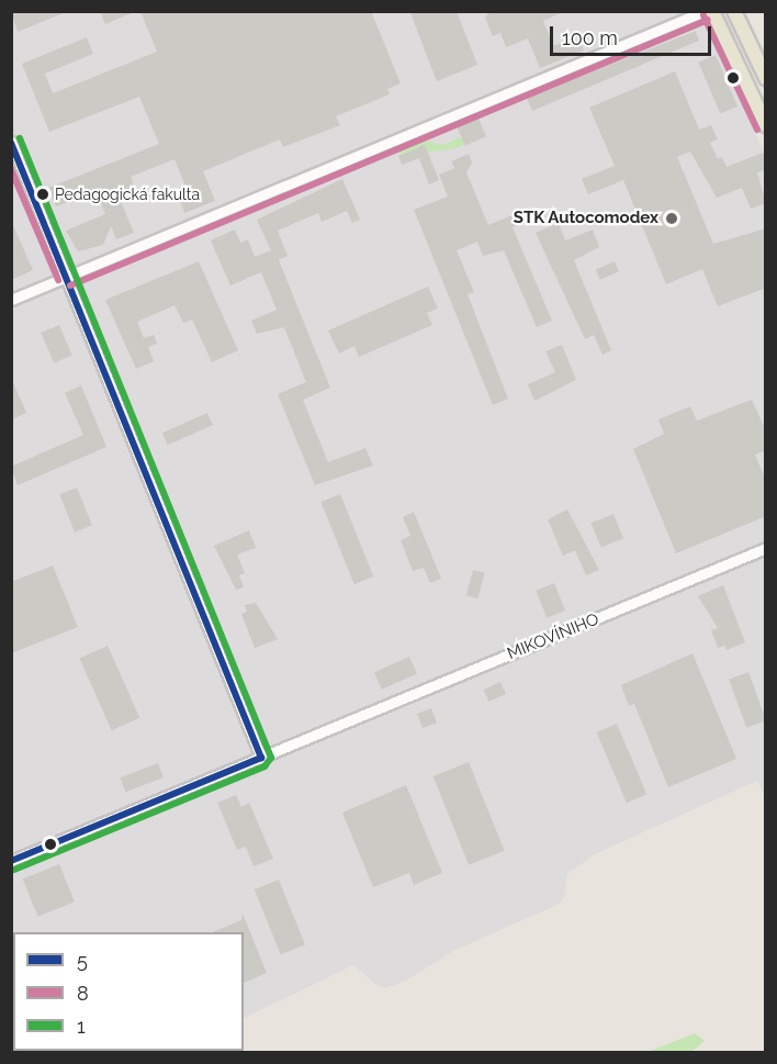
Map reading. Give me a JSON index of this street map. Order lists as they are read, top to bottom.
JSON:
{
  "streets": {
    "street": ["MIKOVÍNIHO"]
  },
  "places": ["Pedagogická fakulta", "STK Autocomodex"],
  "lines": ["transit line 8", "transit line 1", "transit line 5"],
  "legend": ["5", "8", "1"],
  "scale_bar": "100 m"
}
